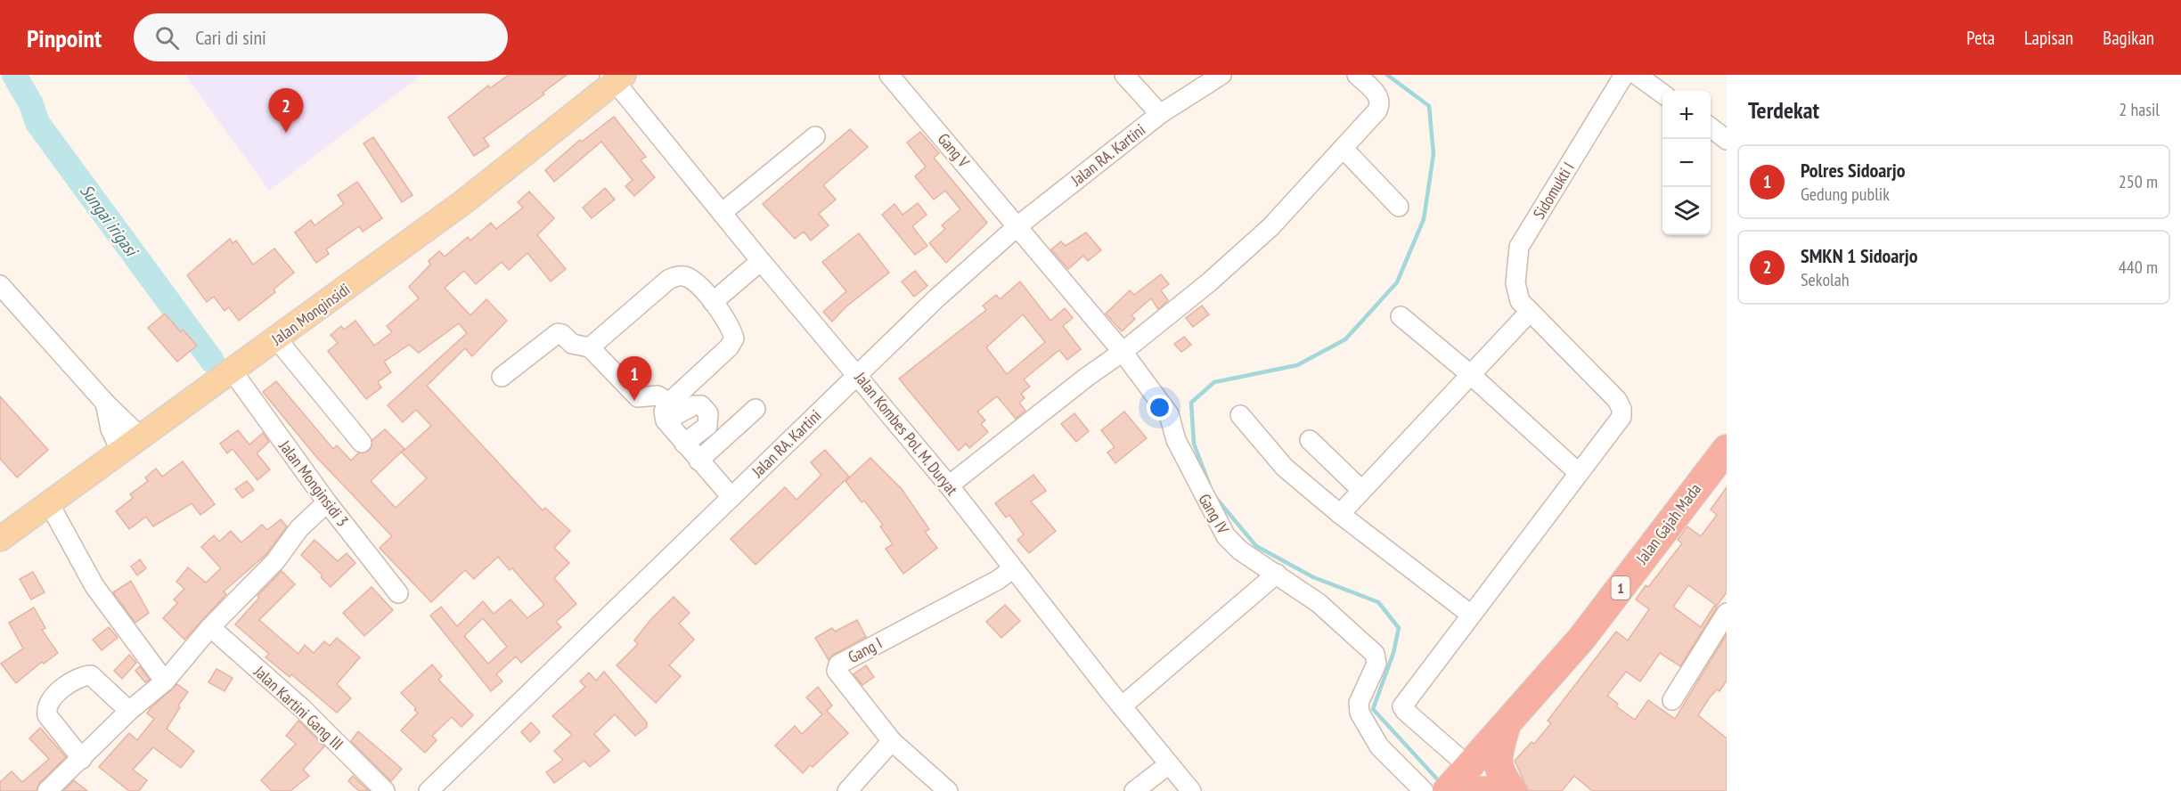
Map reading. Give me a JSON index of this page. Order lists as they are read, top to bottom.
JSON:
{
  "streets": {
    "highway": ["Jalan Gajah Mada", "1"],
    "main road": ["Jalan Monginsidi"],
    "street": [
      "Gang V",
      "Jalan RA. Kartini",
      "Sidomukti I",
      "Jalan Kombes Pol. M. Duryat",
      "Jalan Monginsidi 3",
      "Gang IV",
      "Gang I",
      "Jalan Kartini Gang III"
    ]
  },
  "crossings": [
    ["Gang V", "Jalan RA. Kartini"],
    ["Gang V", "Gang IV"],
    ["Jalan RA. Kartini", "Jalan Kombes Pol. M. Duryat"],
    ["Jalan RA. Kartini", "Gang IV"],
    ["Jalan Monginsidi", "Jalan Kombes Pol. M. Duryat"],
    ["Jalan Monginsidi", "Jalan Monginsidi 3"],
    ["Jalan Kombes Pol. M. Duryat", "Gang I"],
    ["Jalan Gajah Mada", "1"]
  ],
  "water": ["Sungai irigasi"],
  "page": {
    "header": "Pinpoint",
    "search": "Cari di sini",
    "nav": ["Peta", "Lapisan", "Bagikan"],
    "heading": ["Terdekat", "2 hasil"],
    "pins": ["2", "1"],
    "map_buttons": ["+", "−"],
    "list": [
      {
        "mark": "1",
        "name": "Polres Sidoarjo",
        "note": "Gedung publik",
        "value": "250 m"
      },
      {
        "mark": "2",
        "name": "SMKN 1 Sidoarjo",
        "note": "Sekolah",
        "value": "440 m"
      }
    ]
  }
}
